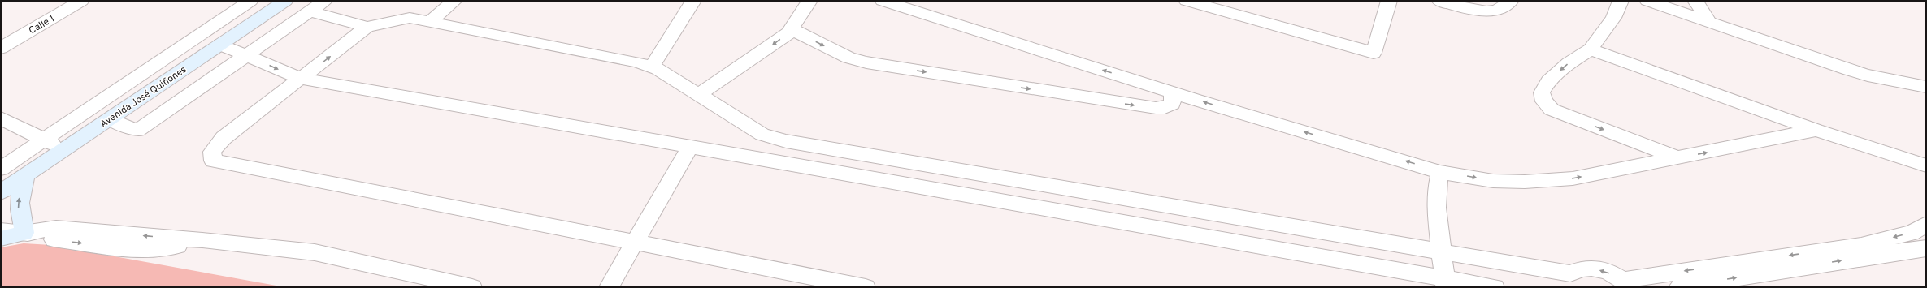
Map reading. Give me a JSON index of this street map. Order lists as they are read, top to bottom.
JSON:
{
  "streets": {
    "street": ["Calle 1", "Avenida José Quiñones"]
  }
}
